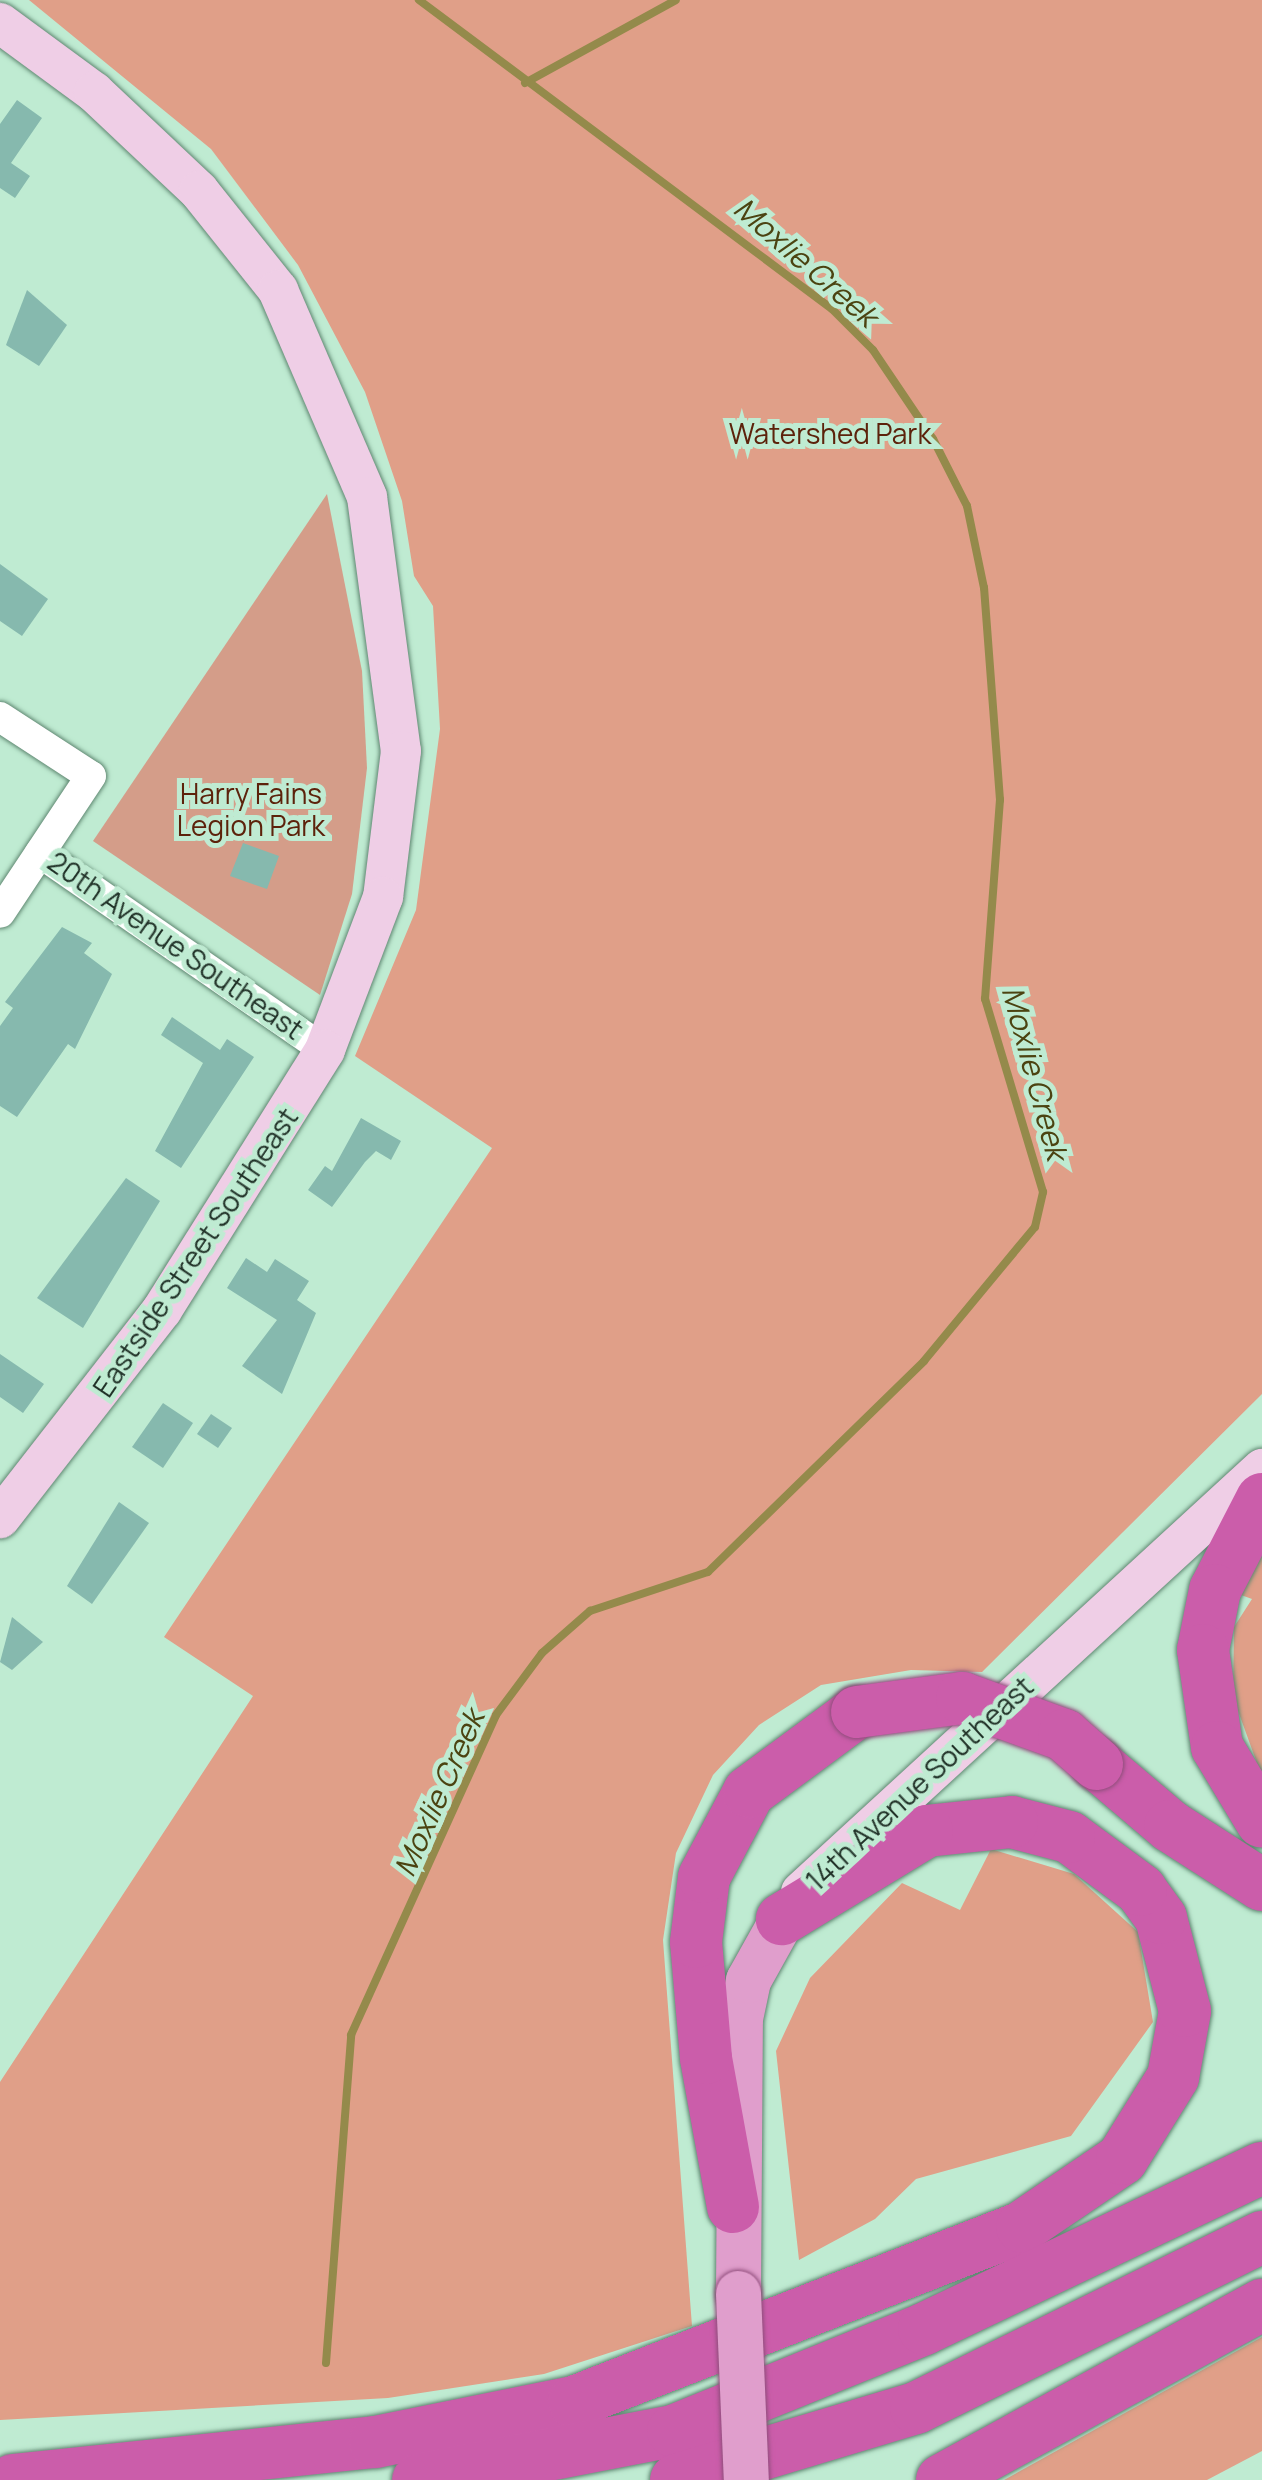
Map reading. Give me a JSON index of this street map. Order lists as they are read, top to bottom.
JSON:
{
  "streets": {
    "main road": ["14th Avenue Southeast"],
    "street": ["20th Avenue Southeast", "Eastside Street Southeast"]
  },
  "crossings": [
    ["20th Avenue Southeast", "Eastside Street Southeast"]
  ],
  "water": ["Moxlie Creek"],
  "parks": ["Watershed Park", "Harry Fains Legion Park"]
}
